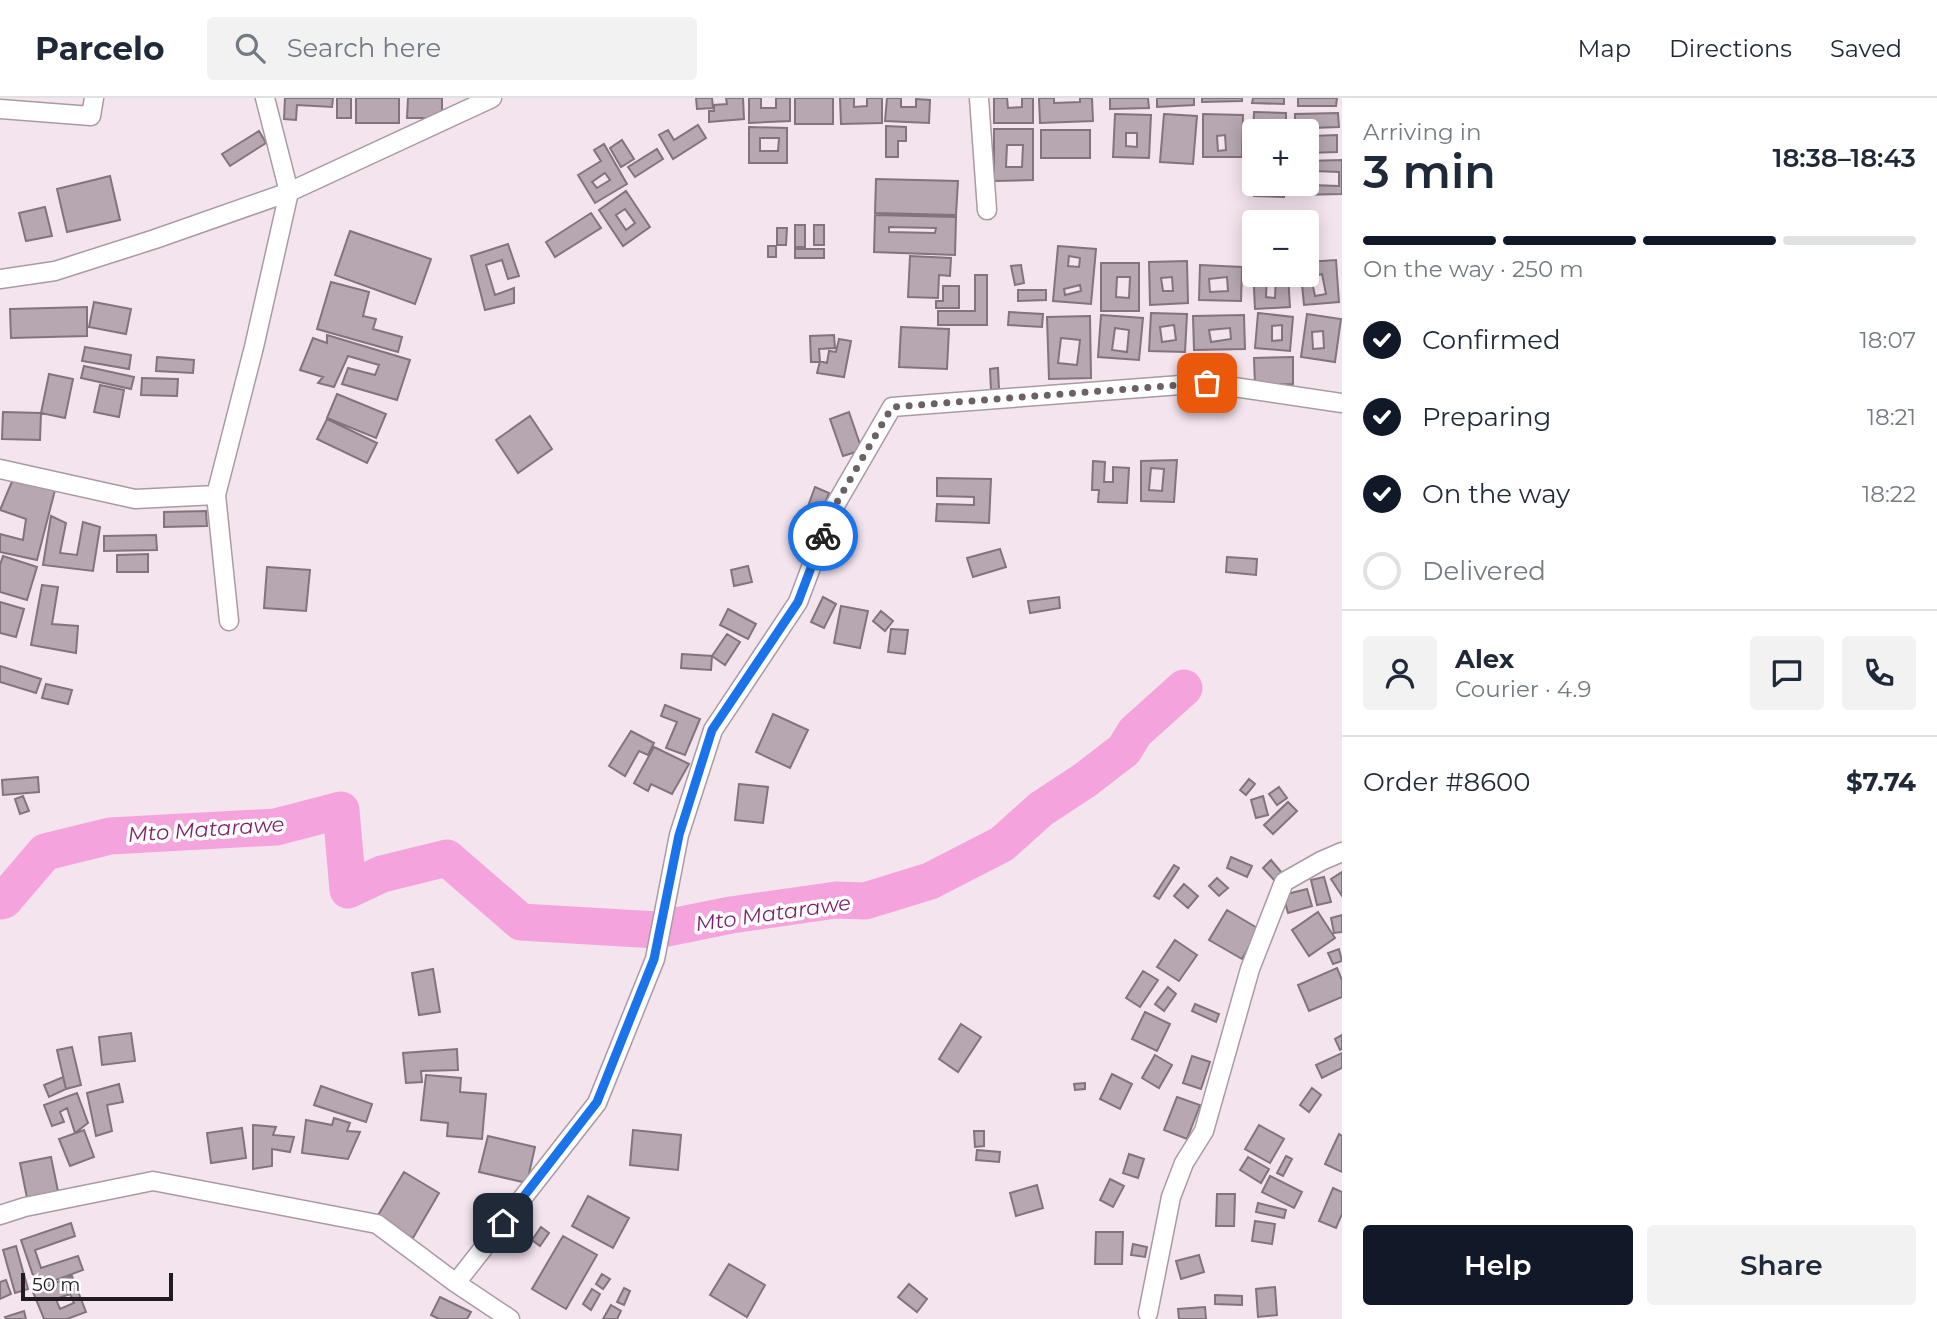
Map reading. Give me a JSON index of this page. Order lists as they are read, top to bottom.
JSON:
{
  "water": ["Mto Matarawe"],
  "scale_bar": "50 m",
  "page": {
    "header": "Parcelo",
    "search": "Search here",
    "nav": ["Map", "Directions", "Saved"],
    "heading": ["3 min", "Arriving in", "18:38–18:43"],
    "panel": [
      "Alex",
      "Courier · 4.9",
      "Order #8600",
      "$7.74"
    ],
    "map_buttons": ["+", "−"],
    "bar": "On the way · 250 m",
    "list": [
      ["Confirmed", "18:07"],
      ["Preparing", "18:21"],
      ["On the way", "18:22"],
      "Delivered"
    ],
    "buttons": ["Help", "Share"],
    "scale": "50 m"
  }
}
